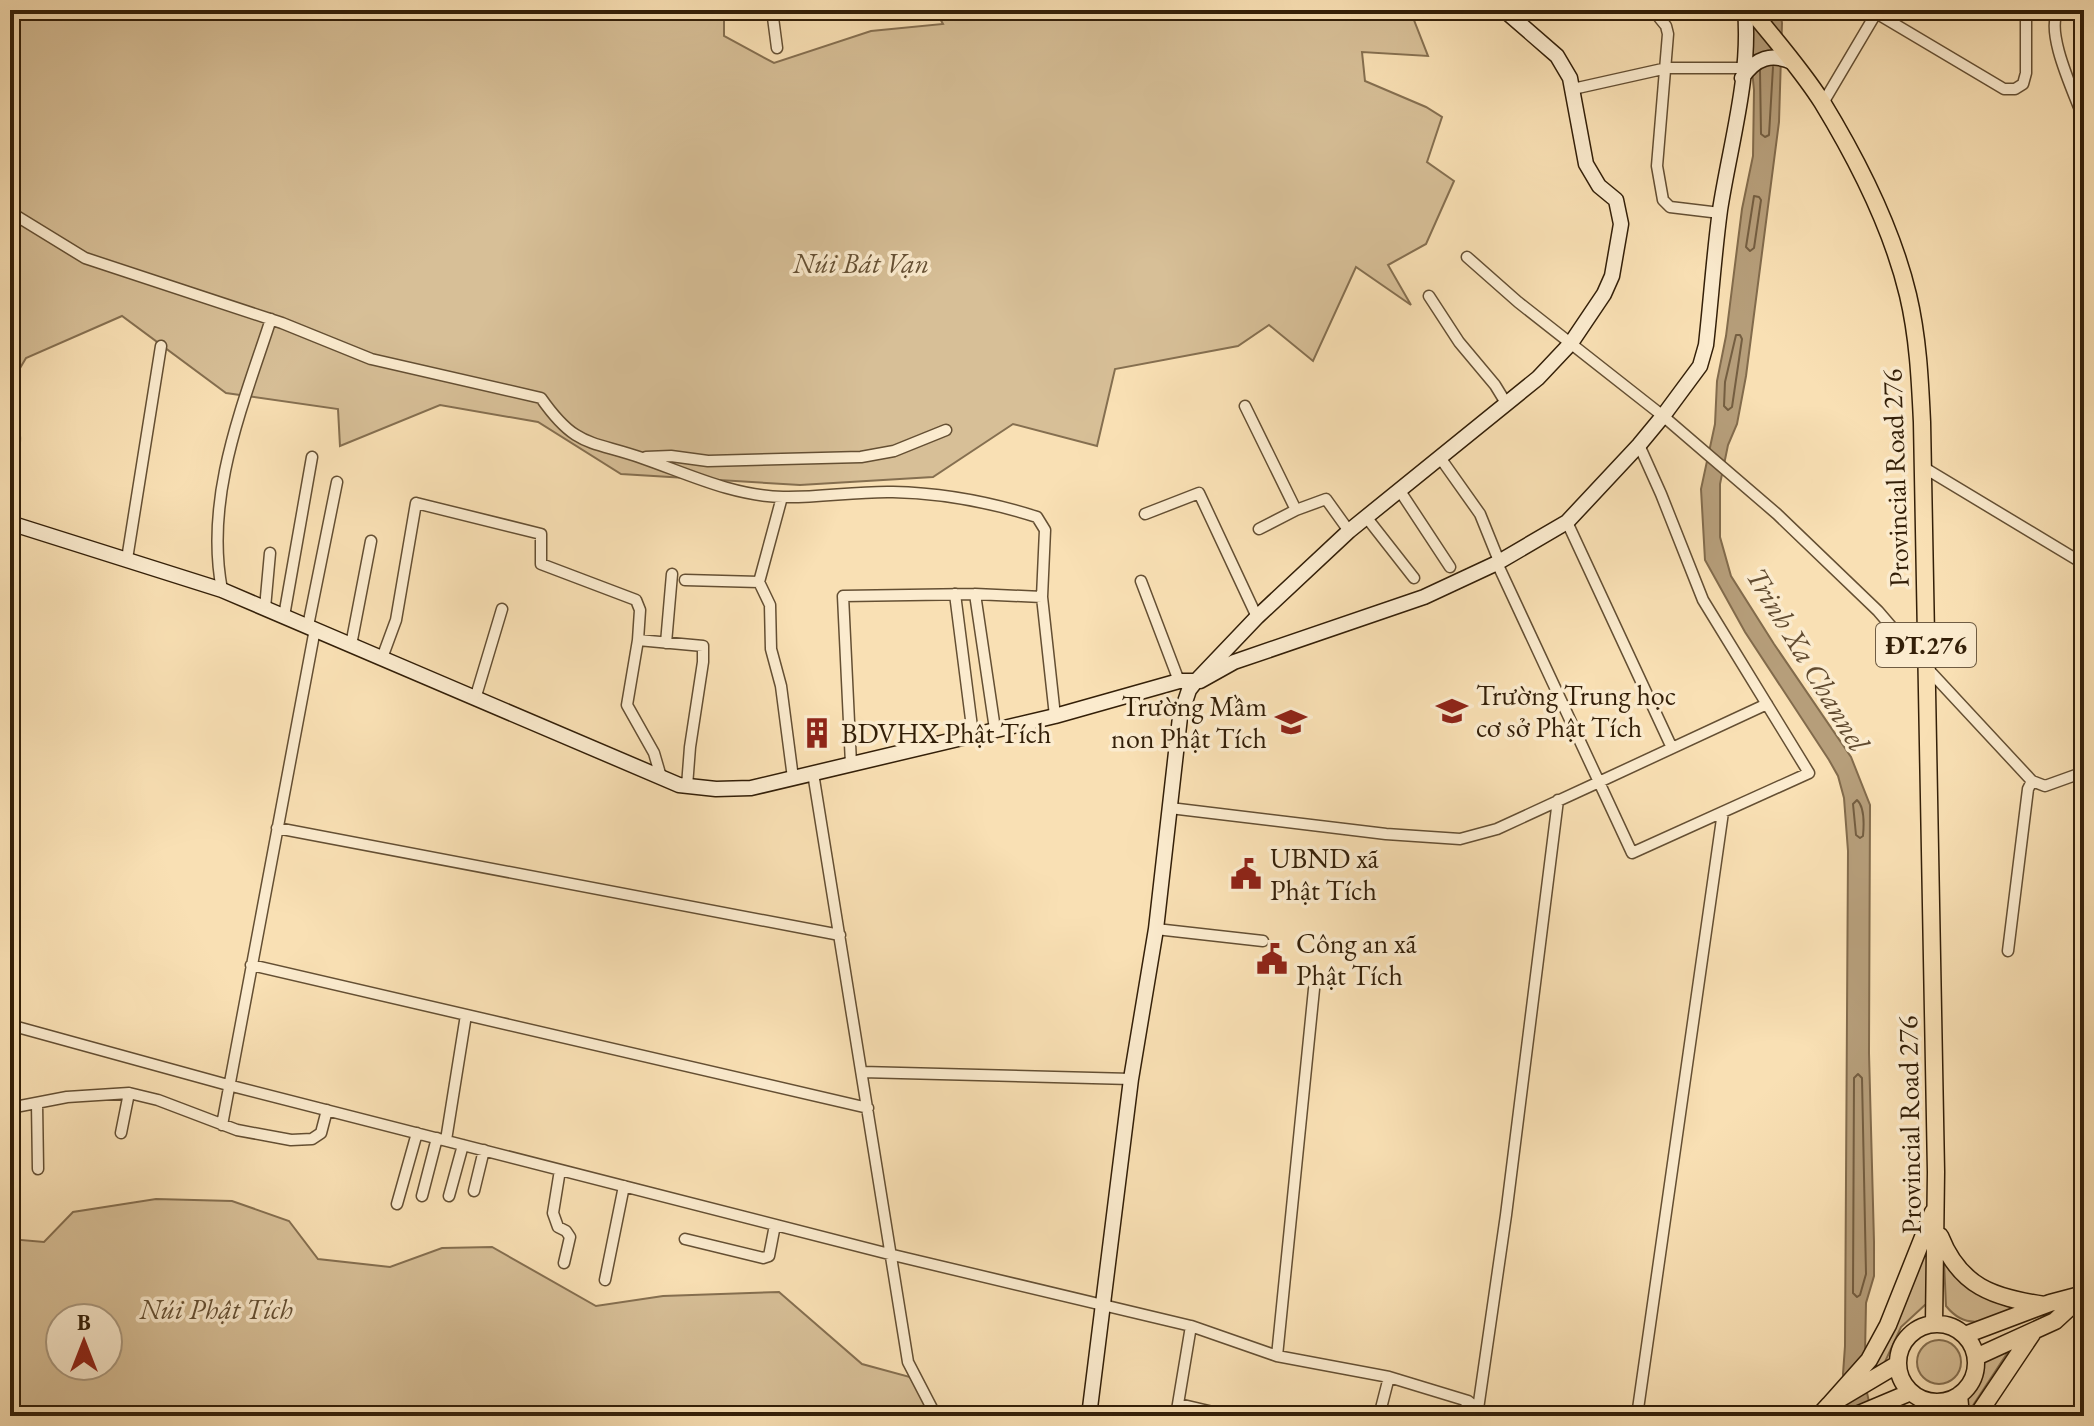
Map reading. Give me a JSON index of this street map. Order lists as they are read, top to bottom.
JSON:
{
  "streets": {
    "main road": ["Provincial Road 276", "ĐT.276"]
  },
  "water": ["Trinh Xa Channel"],
  "parks": ["Núi Bát Vạn", "Núi Phật Tích"],
  "places": {
    "school or university": ["Trường Trung học cơ sở Phật Tích", "Trường Mầm non Phật Tích"],
    "building": ["BDVHX Phật Tích"],
    "public building": ["UBND xã Phật Tích", "Công an xã Phật Tích"]
  },
  "north": "top"
}
